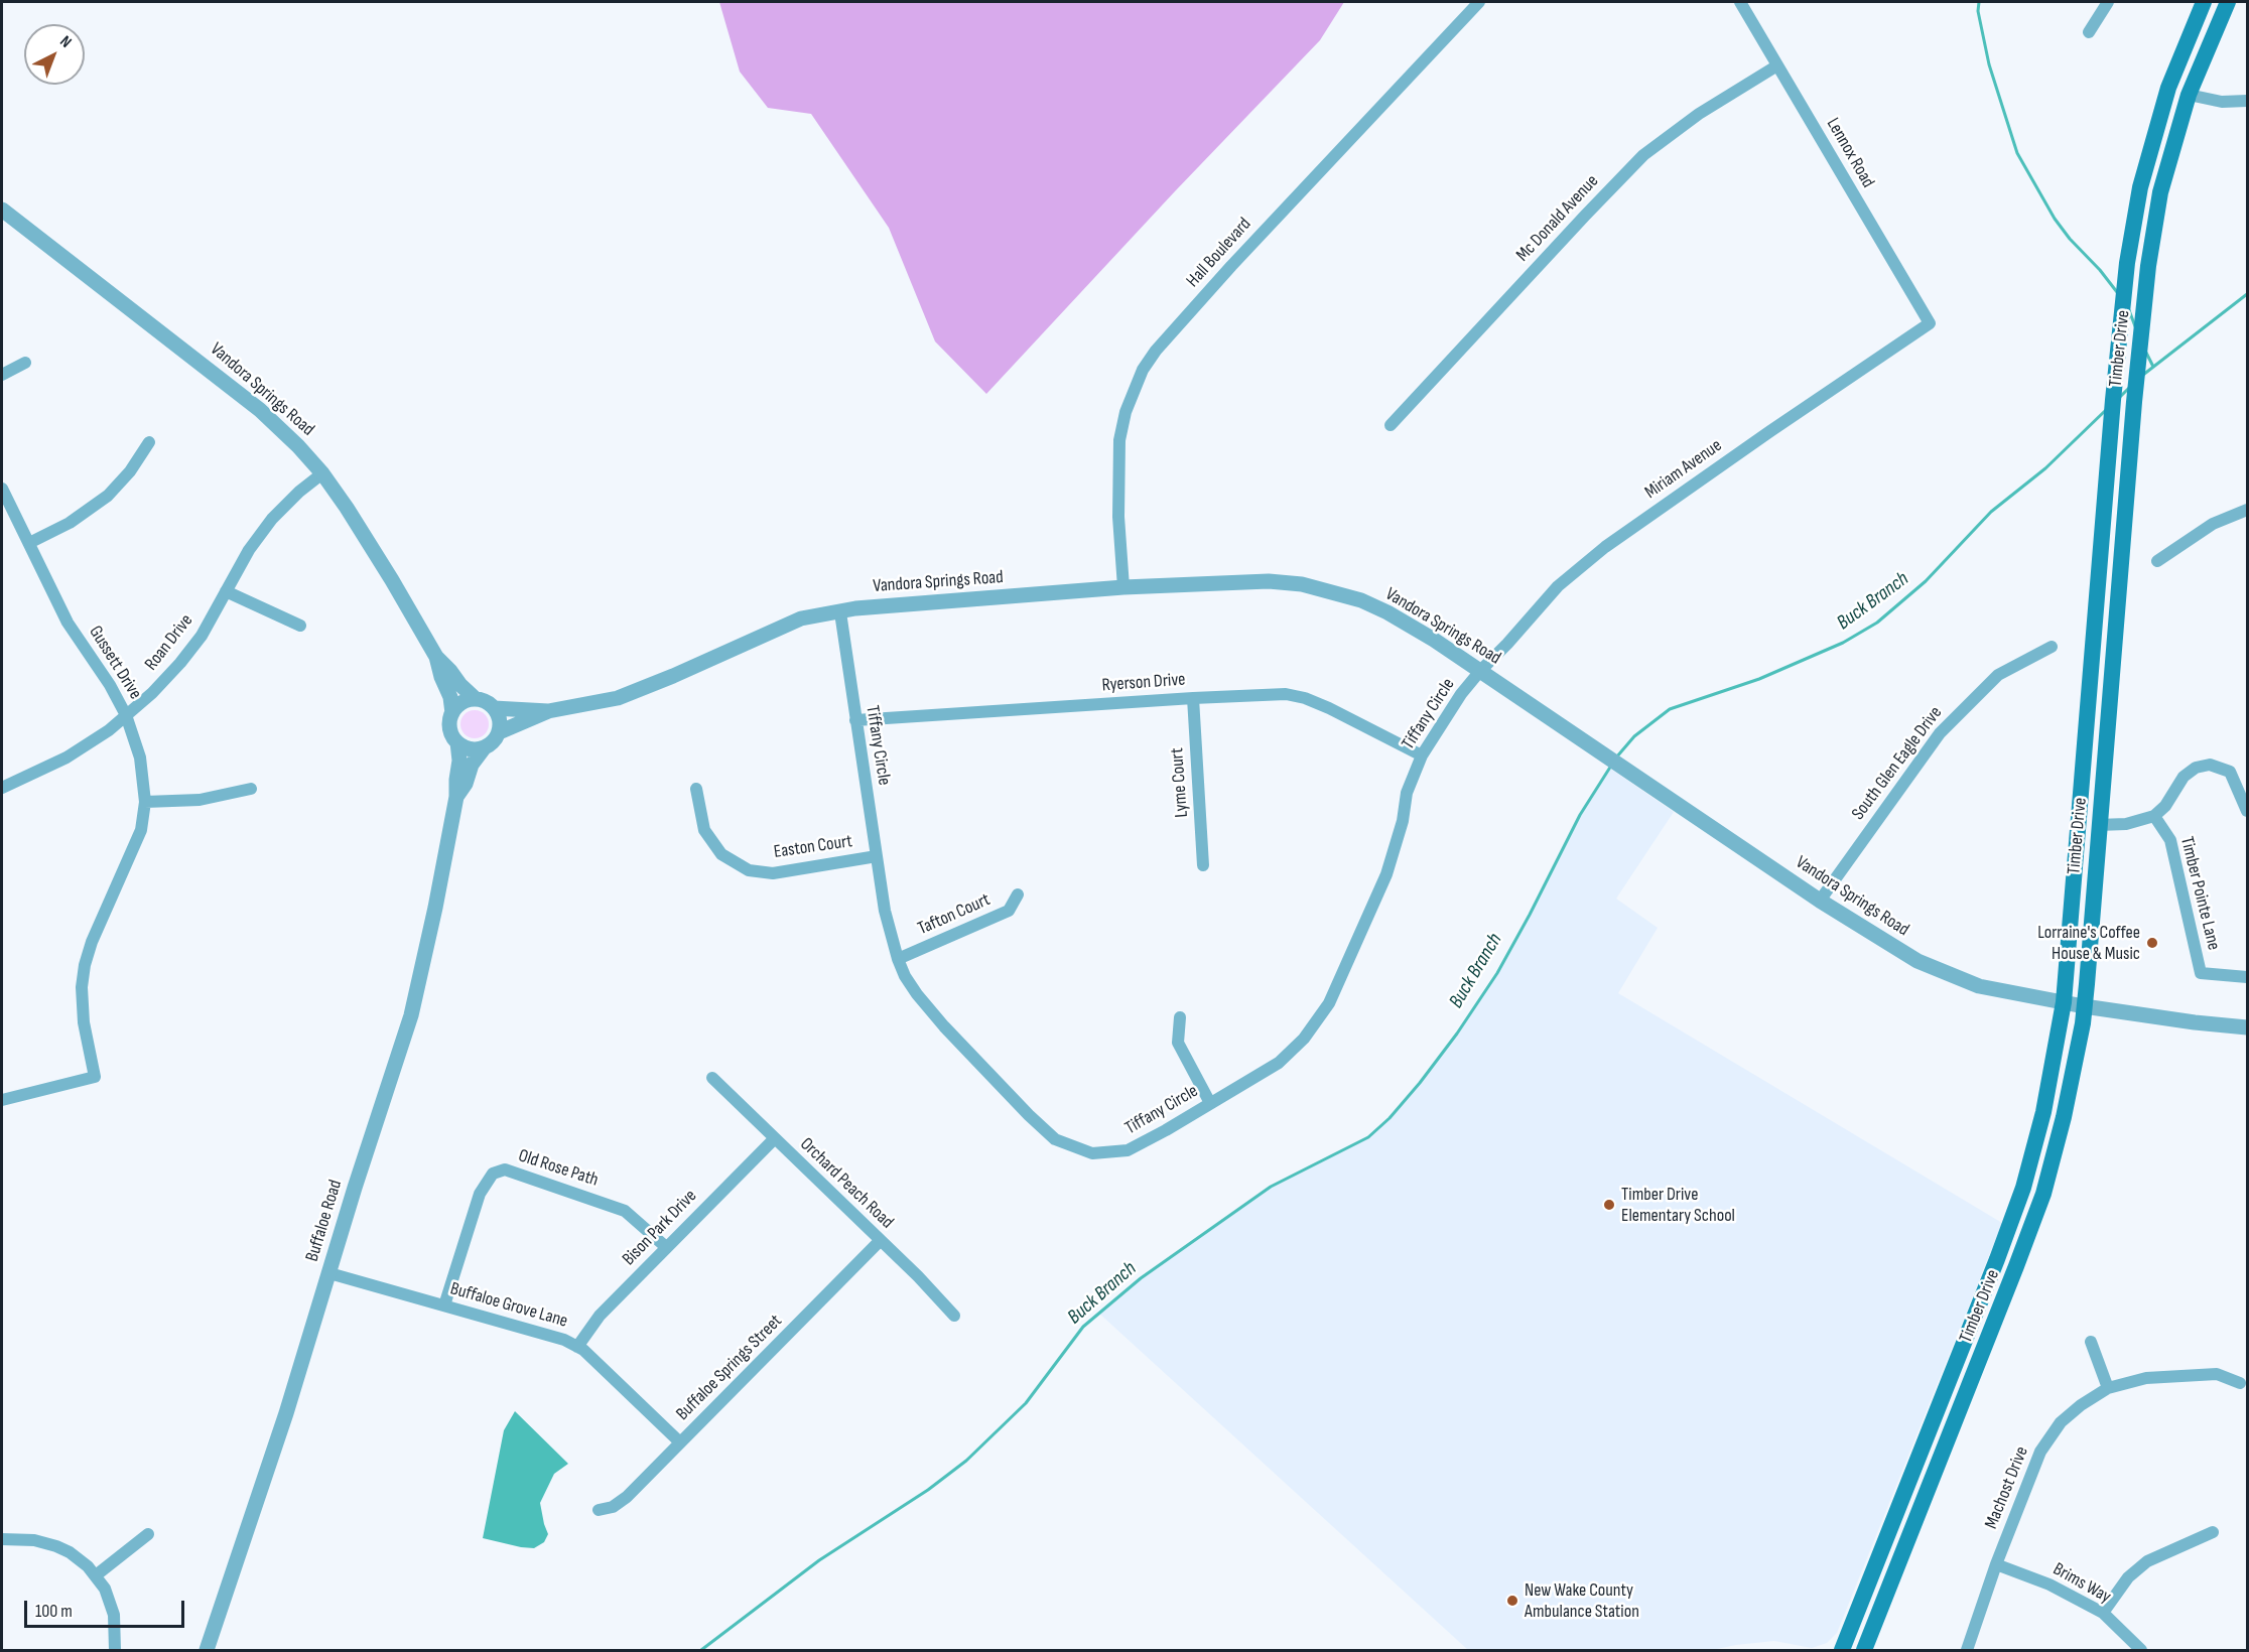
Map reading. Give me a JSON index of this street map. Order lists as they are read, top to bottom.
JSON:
{
  "streets": {
    "main road": ["Timber Drive"],
    "street": [
      "Lennox Road",
      "Mc Donald Avenue",
      "Hall Boulevard",
      "Vandora Springs Road",
      "Miriam Avenue",
      "Roan Drive",
      "Gussett Drive",
      "Ryerson Drive",
      "Tiffany Circle",
      "South Glen Eagle Drive",
      "Lyme Court",
      "Easton Court",
      "Timber Pointe Lane",
      "Tafton Court",
      "Old Rose Path",
      "Orchard Peach Road",
      "Buffaloe Road",
      "Bison Park Drive",
      "Buffaloe Grove Lane",
      "Buffaloe Springs Street",
      "Machost Drive",
      "Brims Way"
    ]
  },
  "crossings": [
    ["Lennox Road", "Mc Donald Avenue"],
    ["Lennox Road", "Miriam Avenue"],
    ["Hall Boulevard", "Vandora Springs Road"],
    ["Timber Drive", "Vandora Springs Road"],
    ["Vandora Springs Road", "Miriam Avenue"],
    ["Vandora Springs Road", "Roan Drive"],
    ["Vandora Springs Road", "Tiffany Circle"],
    ["Vandora Springs Road", "South Glen Eagle Drive"],
    ["Vandora Springs Road", "Buffaloe Road"],
    ["Miriam Avenue", "Tiffany Circle"],
    ["Roan Drive", "Gussett Drive"],
    ["Ryerson Drive", "Tiffany Circle"],
    ["Ryerson Drive", "Lyme Court"],
    ["Tiffany Circle", "Easton Court"],
    ["Tiffany Circle", "Tafton Court"],
    ["Old Rose Path", "Bison Park Drive"],
    ["Old Rose Path", "Buffaloe Grove Lane"],
    ["Orchard Peach Road", "Bison Park Drive"],
    ["Orchard Peach Road", "Buffaloe Springs Street"],
    ["Buffaloe Road", "Buffaloe Grove Lane"],
    ["Bison Park Drive", "Buffaloe Grove Lane"],
    ["Buffaloe Grove Lane", "Buffaloe Springs Street"],
    ["Machost Drive", "Brims Way"]
  ],
  "water": ["Buck Branch"],
  "places": ["Lorraine's Coffee House & Music", "Timber Drive Elementary School", "New Wake County Ambulance Station"],
  "scale_bar": "100 m",
  "north": "top right"
}
